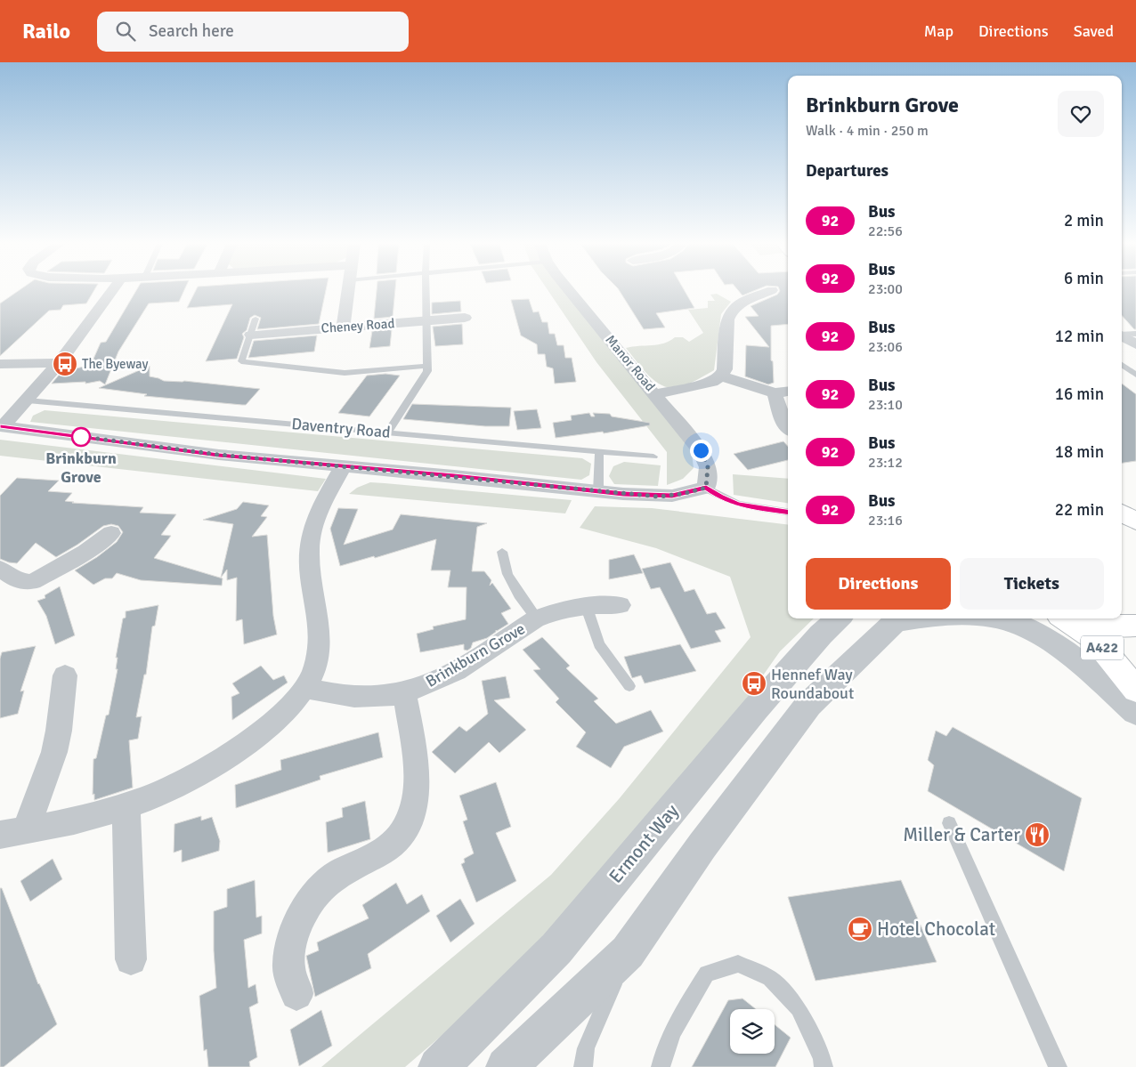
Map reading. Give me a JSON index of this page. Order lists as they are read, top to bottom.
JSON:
{
  "streets": {
    "highway": ["A422"],
    "street": [
      "Cheney Road",
      "Manor Road",
      "Brinkburn Grove",
      "Ermont Way"
    ],
    "lane": ["Daventry Road"]
  },
  "places": {
    "bus stop": ["The Byeway", "Hennef Way Roundabout"],
    "other": ["Brinkburn Grove"],
    "restaurant": ["Miller & Carter"],
    "cafe": ["Hotel Chocolat"]
  },
  "lines": ["bus line 92"],
  "page": {
    "header": "Railo",
    "search": "Search here",
    "nav": ["Map", "Directions", "Saved"],
    "heading": [
      ["Brinkburn Grove", "Walk · 4 min · 250 m"],
      "Departures"
    ],
    "list": [
      {
        "mark": "92",
        "name": "Bus",
        "note": "22:56",
        "value": "2 min"
      },
      {
        "mark": "92",
        "name": "Bus",
        "note": "23:00",
        "value": "6 min"
      },
      {
        "mark": "92",
        "name": "Bus",
        "note": "23:06",
        "value": "12 min"
      },
      {
        "mark": "92",
        "name": "Bus",
        "note": "23:10",
        "value": "16 min"
      },
      {
        "mark": "92",
        "name": "Bus",
        "note": "23:12",
        "value": "18 min"
      },
      {
        "mark": "92",
        "name": "Bus",
        "note": "23:16",
        "value": "22 min"
      }
    ],
    "buttons": ["Directions", "Tickets"]
  }
}
